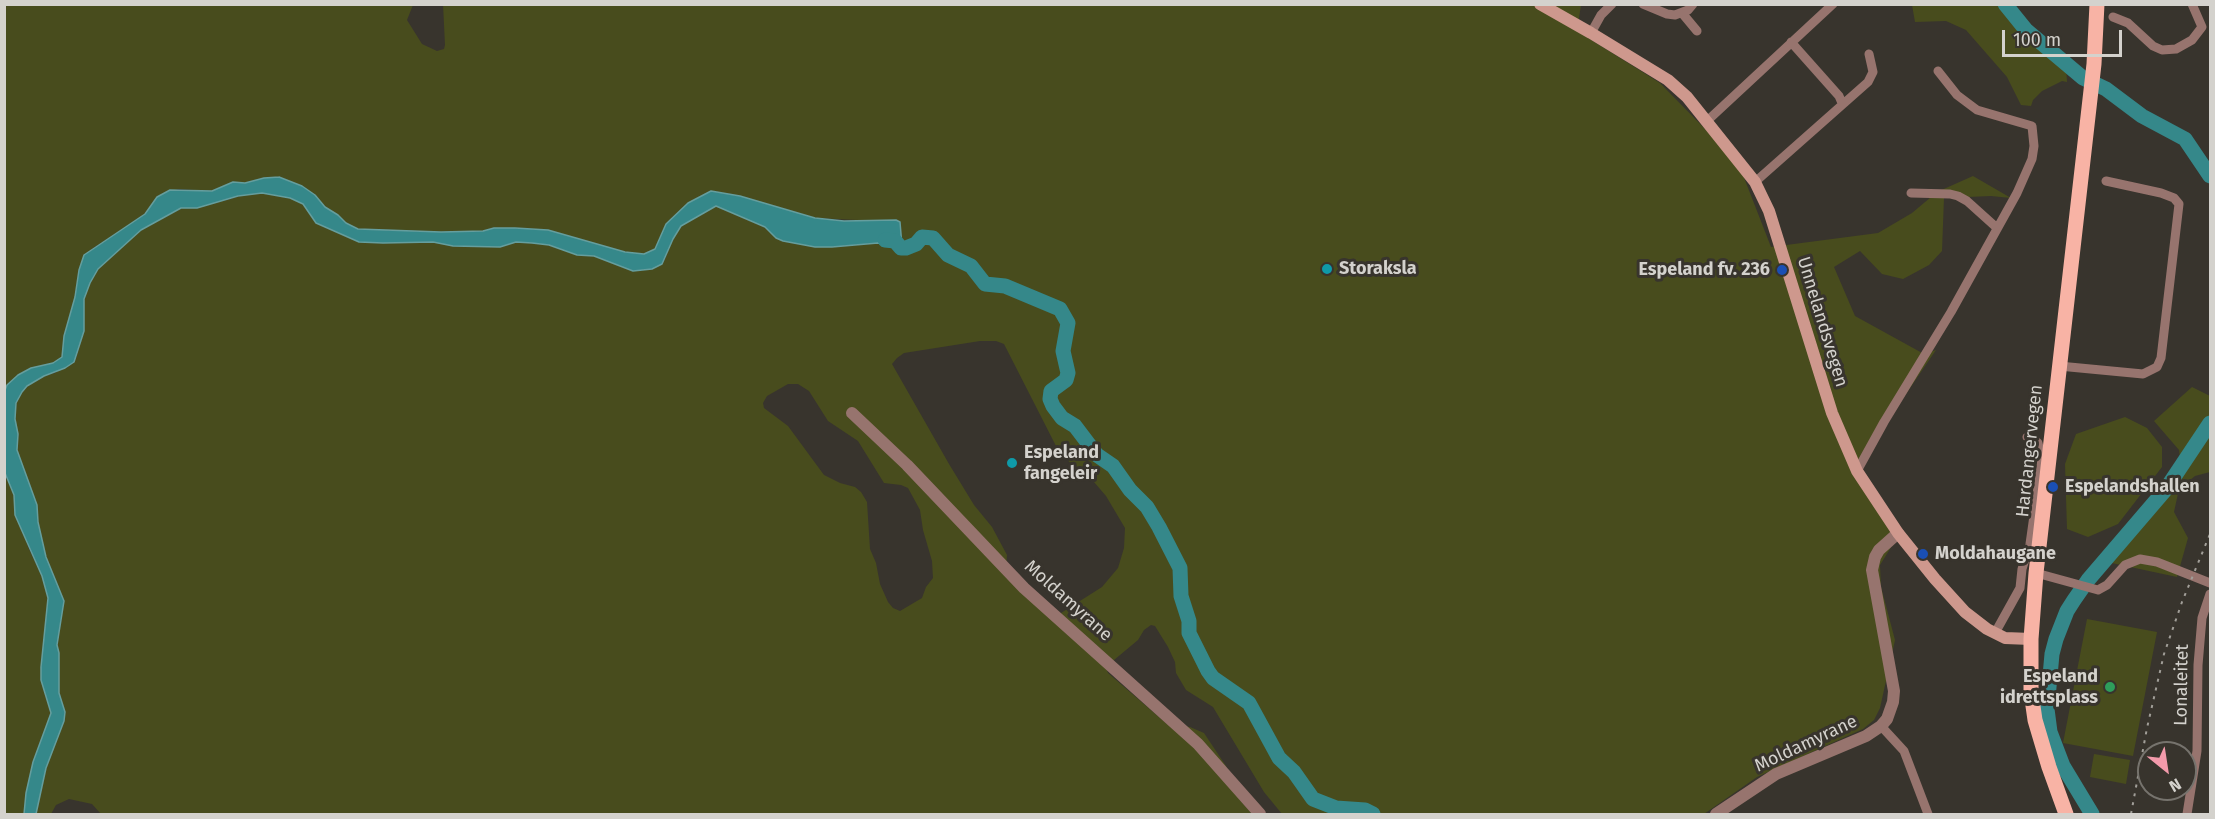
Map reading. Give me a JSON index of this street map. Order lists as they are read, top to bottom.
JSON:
{
  "streets": {
    "main road": ["Unnelandsvegen", "Hardangervegen"],
    "street": ["Moldamyrane", "Lonaleitet"]
  },
  "crossings": [
    ["Unnelandsvegen", "Hardangervegen"]
  ],
  "places": [
    "Storaksla",
    "Espeland fv. 236",
    "Espeland fangeleir",
    "Espelandshallen",
    "Moldahaugane",
    "Espeland idrettsplass"
  ],
  "scale_bar": "100 m",
  "north": "bottom right"
}
